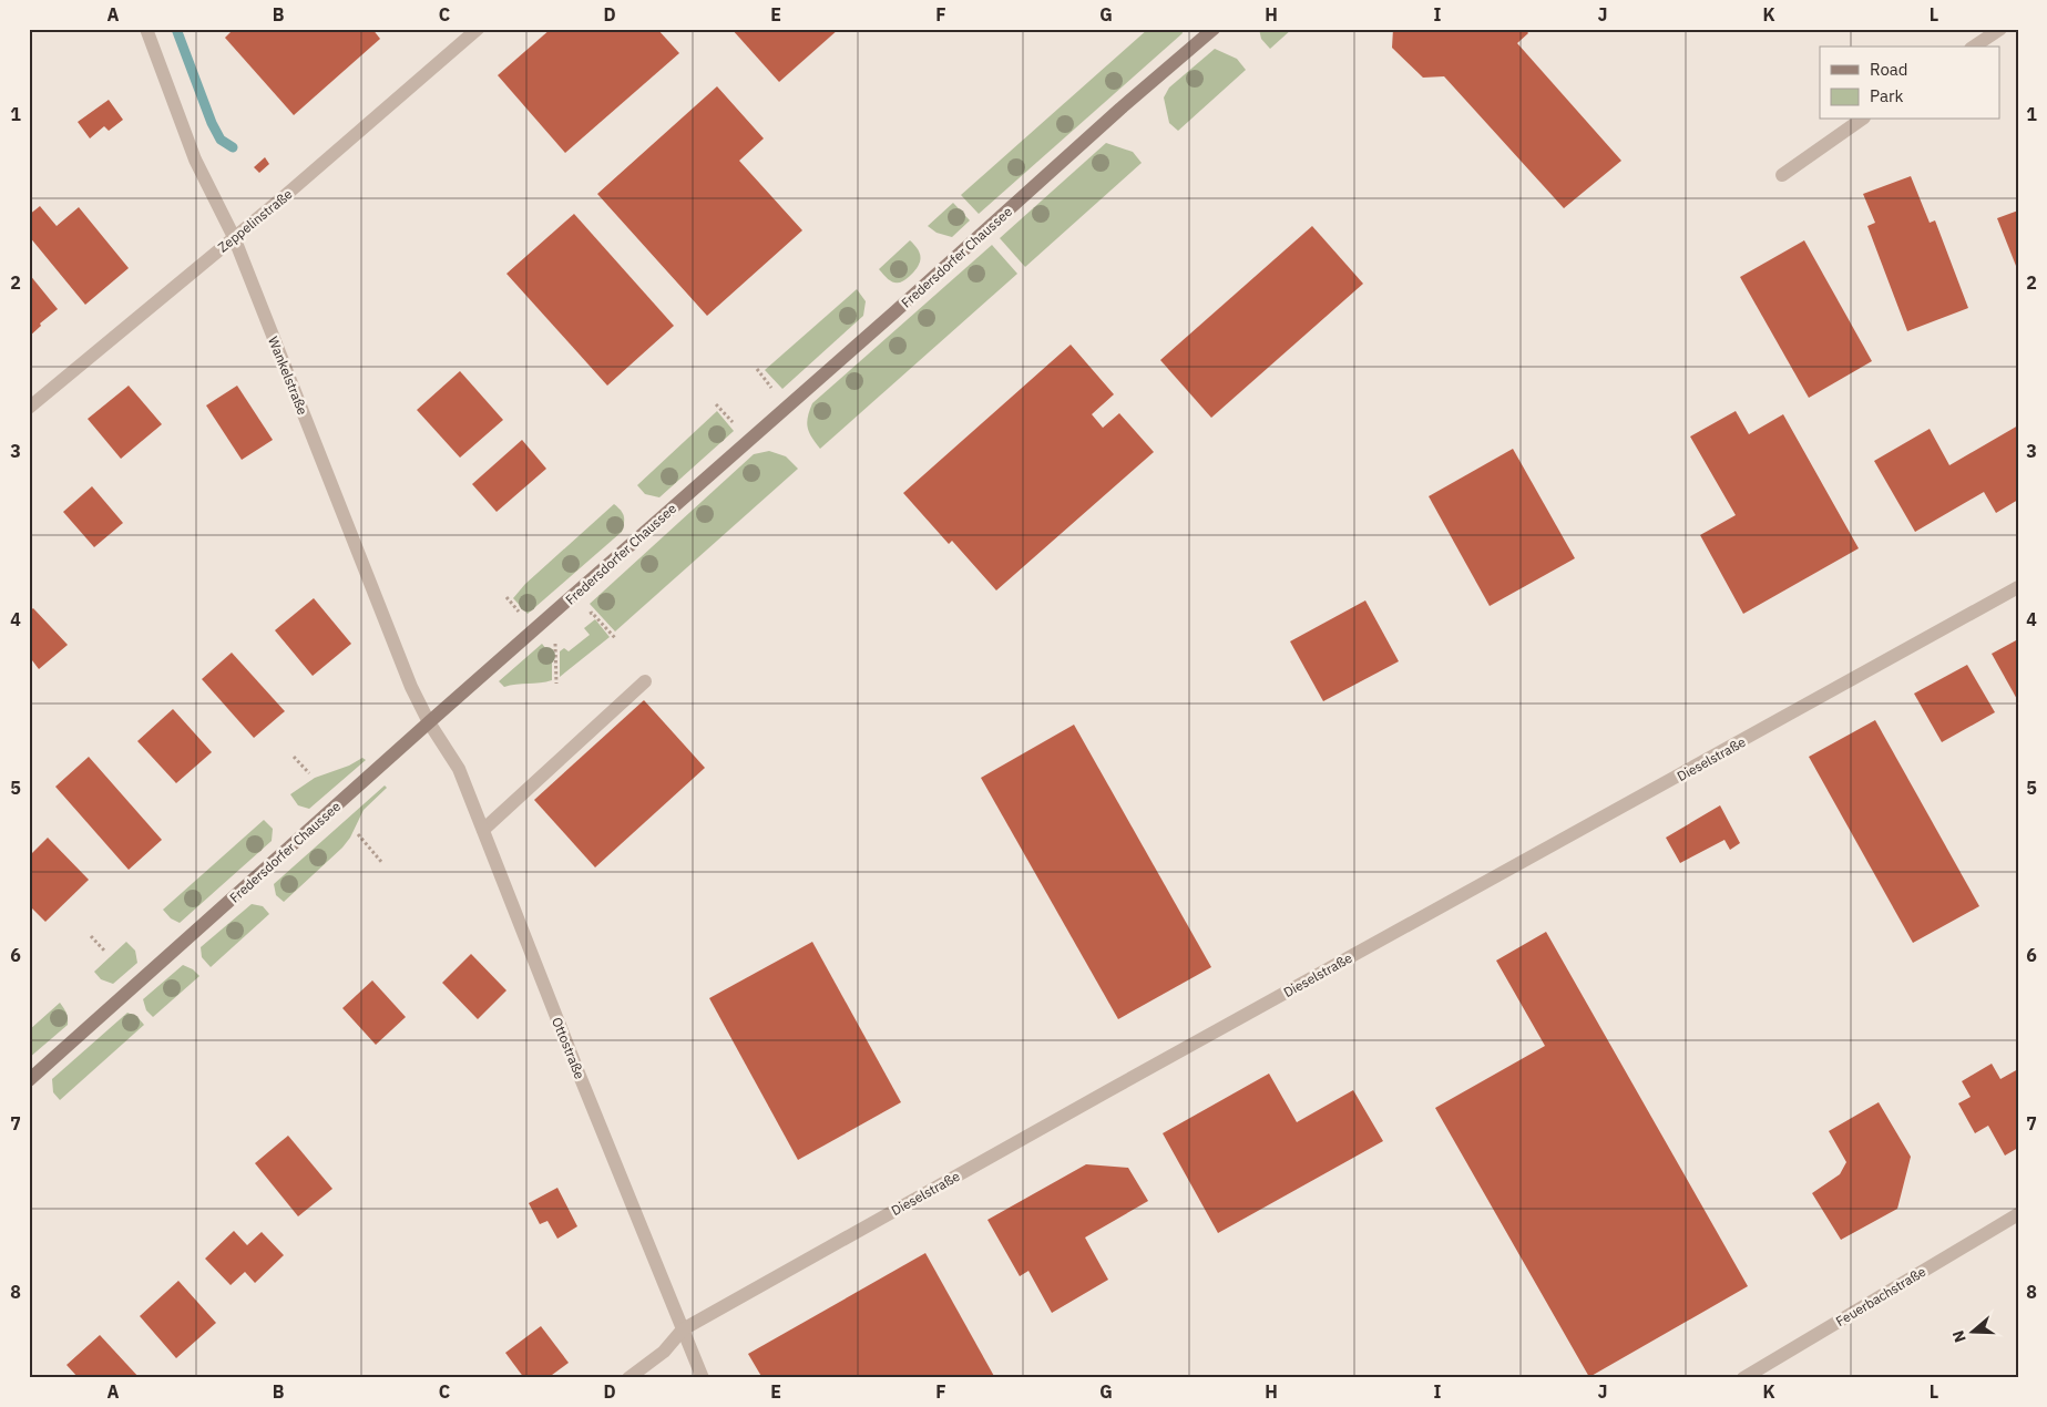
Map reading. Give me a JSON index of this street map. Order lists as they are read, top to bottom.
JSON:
{
  "streets": {
    "main road": ["Fredersdorfer Chaussee"],
    "street": [
      "Zeppelinstraße",
      "Wankelstraße",
      "Dieselstraße",
      "Ottostraße",
      "Feuerbachstraße"
    ]
  },
  "crossings": [
    ["Zeppelinstraße", "Wankelstraße"],
    ["Fredersdorfer Chaussee", "Wankelstraße"],
    ["Fredersdorfer Chaussee", "Ottostraße"],
    ["Wankelstraße", "Ottostraße"],
    ["Dieselstraße", "Ottostraße"]
  ],
  "legend": ["Road", "Park"],
  "north": "left",
  "grid": {
    "columns": [
      "A",
      "B",
      "C",
      "D",
      "E",
      "F",
      "G",
      "H",
      "I",
      "J",
      "K",
      "L"
    ],
    "rows": [
      "1",
      "2",
      "3",
      "4",
      "5",
      "6",
      "7",
      "8"
    ]
  }
}
